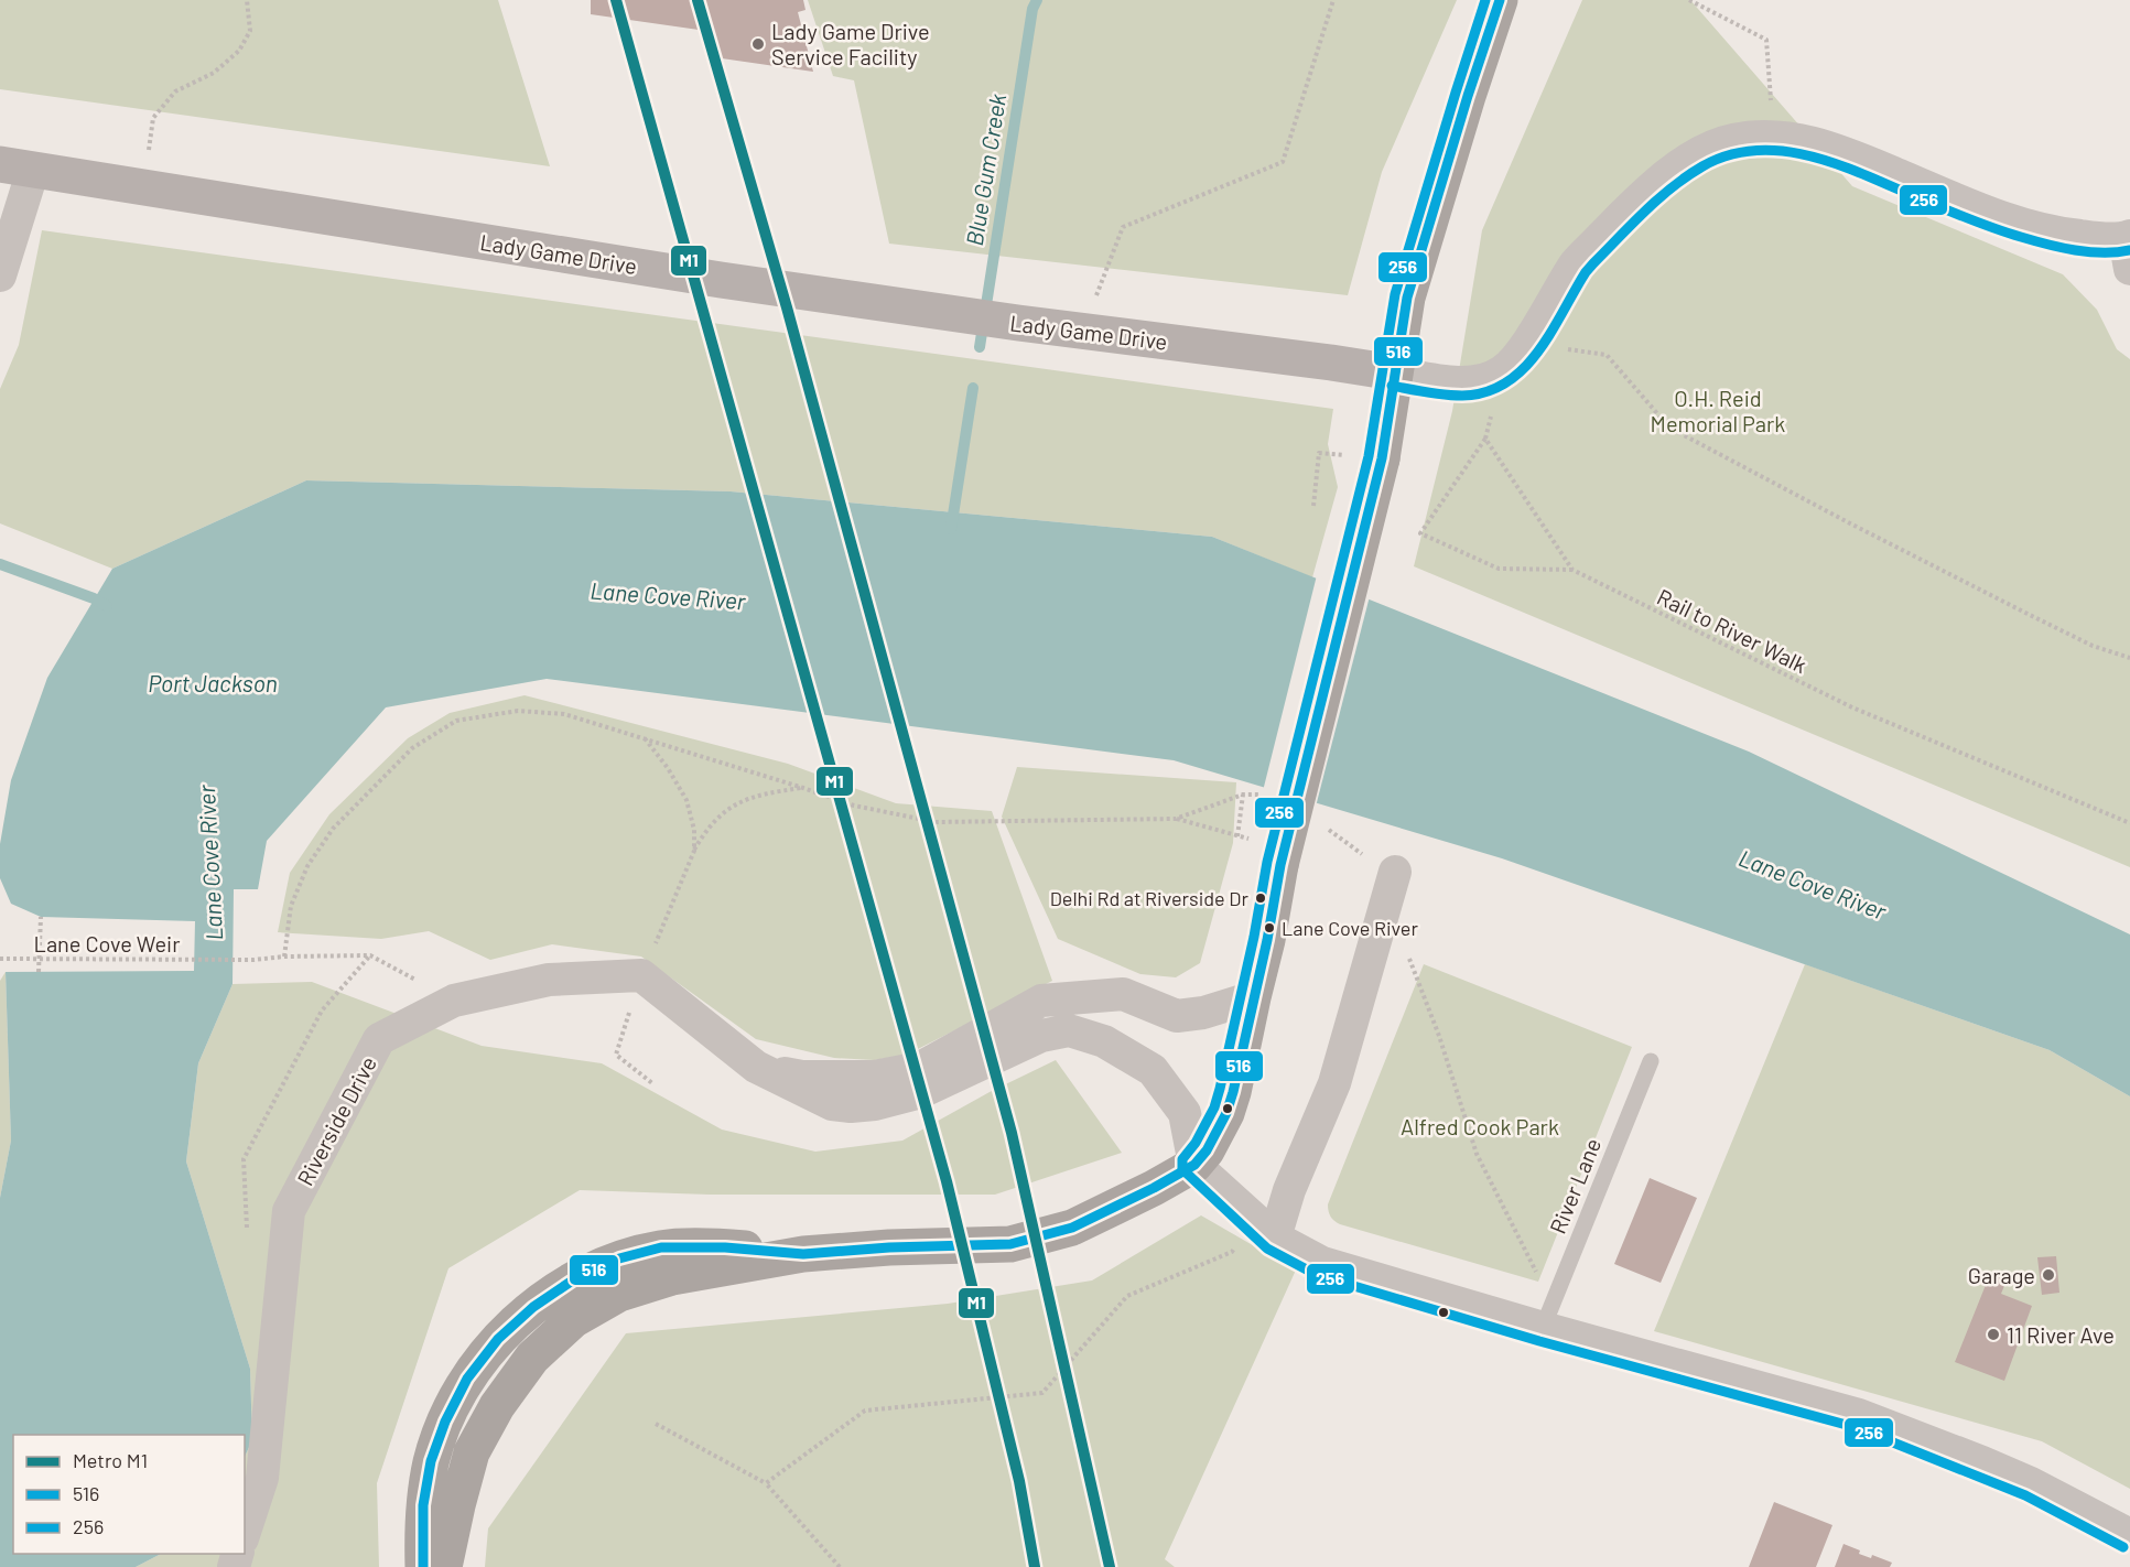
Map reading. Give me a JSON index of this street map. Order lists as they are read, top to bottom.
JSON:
{
  "streets": {
    "main road": ["Lady Game Drive"],
    "street": ["Riverside Drive"],
    "lane": ["River Lane"],
    "path": ["Rail to River Walk", "Lane Cove Weir"]
  },
  "water": ["Blue Gum Creek", "Lane Cove River", "Port Jackson"],
  "parks": ["O.H. Reid Memorial Park", "Alfred Cook Park"],
  "places": [
    "Lady Game Drive Service Facility",
    "Delhi Rd at Riverside Dr",
    "Lane Cove River",
    "Garage",
    "11 River Ave"
  ],
  "lines": ["metro line M1", "transit line 516", "transit line 256"],
  "legend": ["Metro M1", "516", "256"]
}
